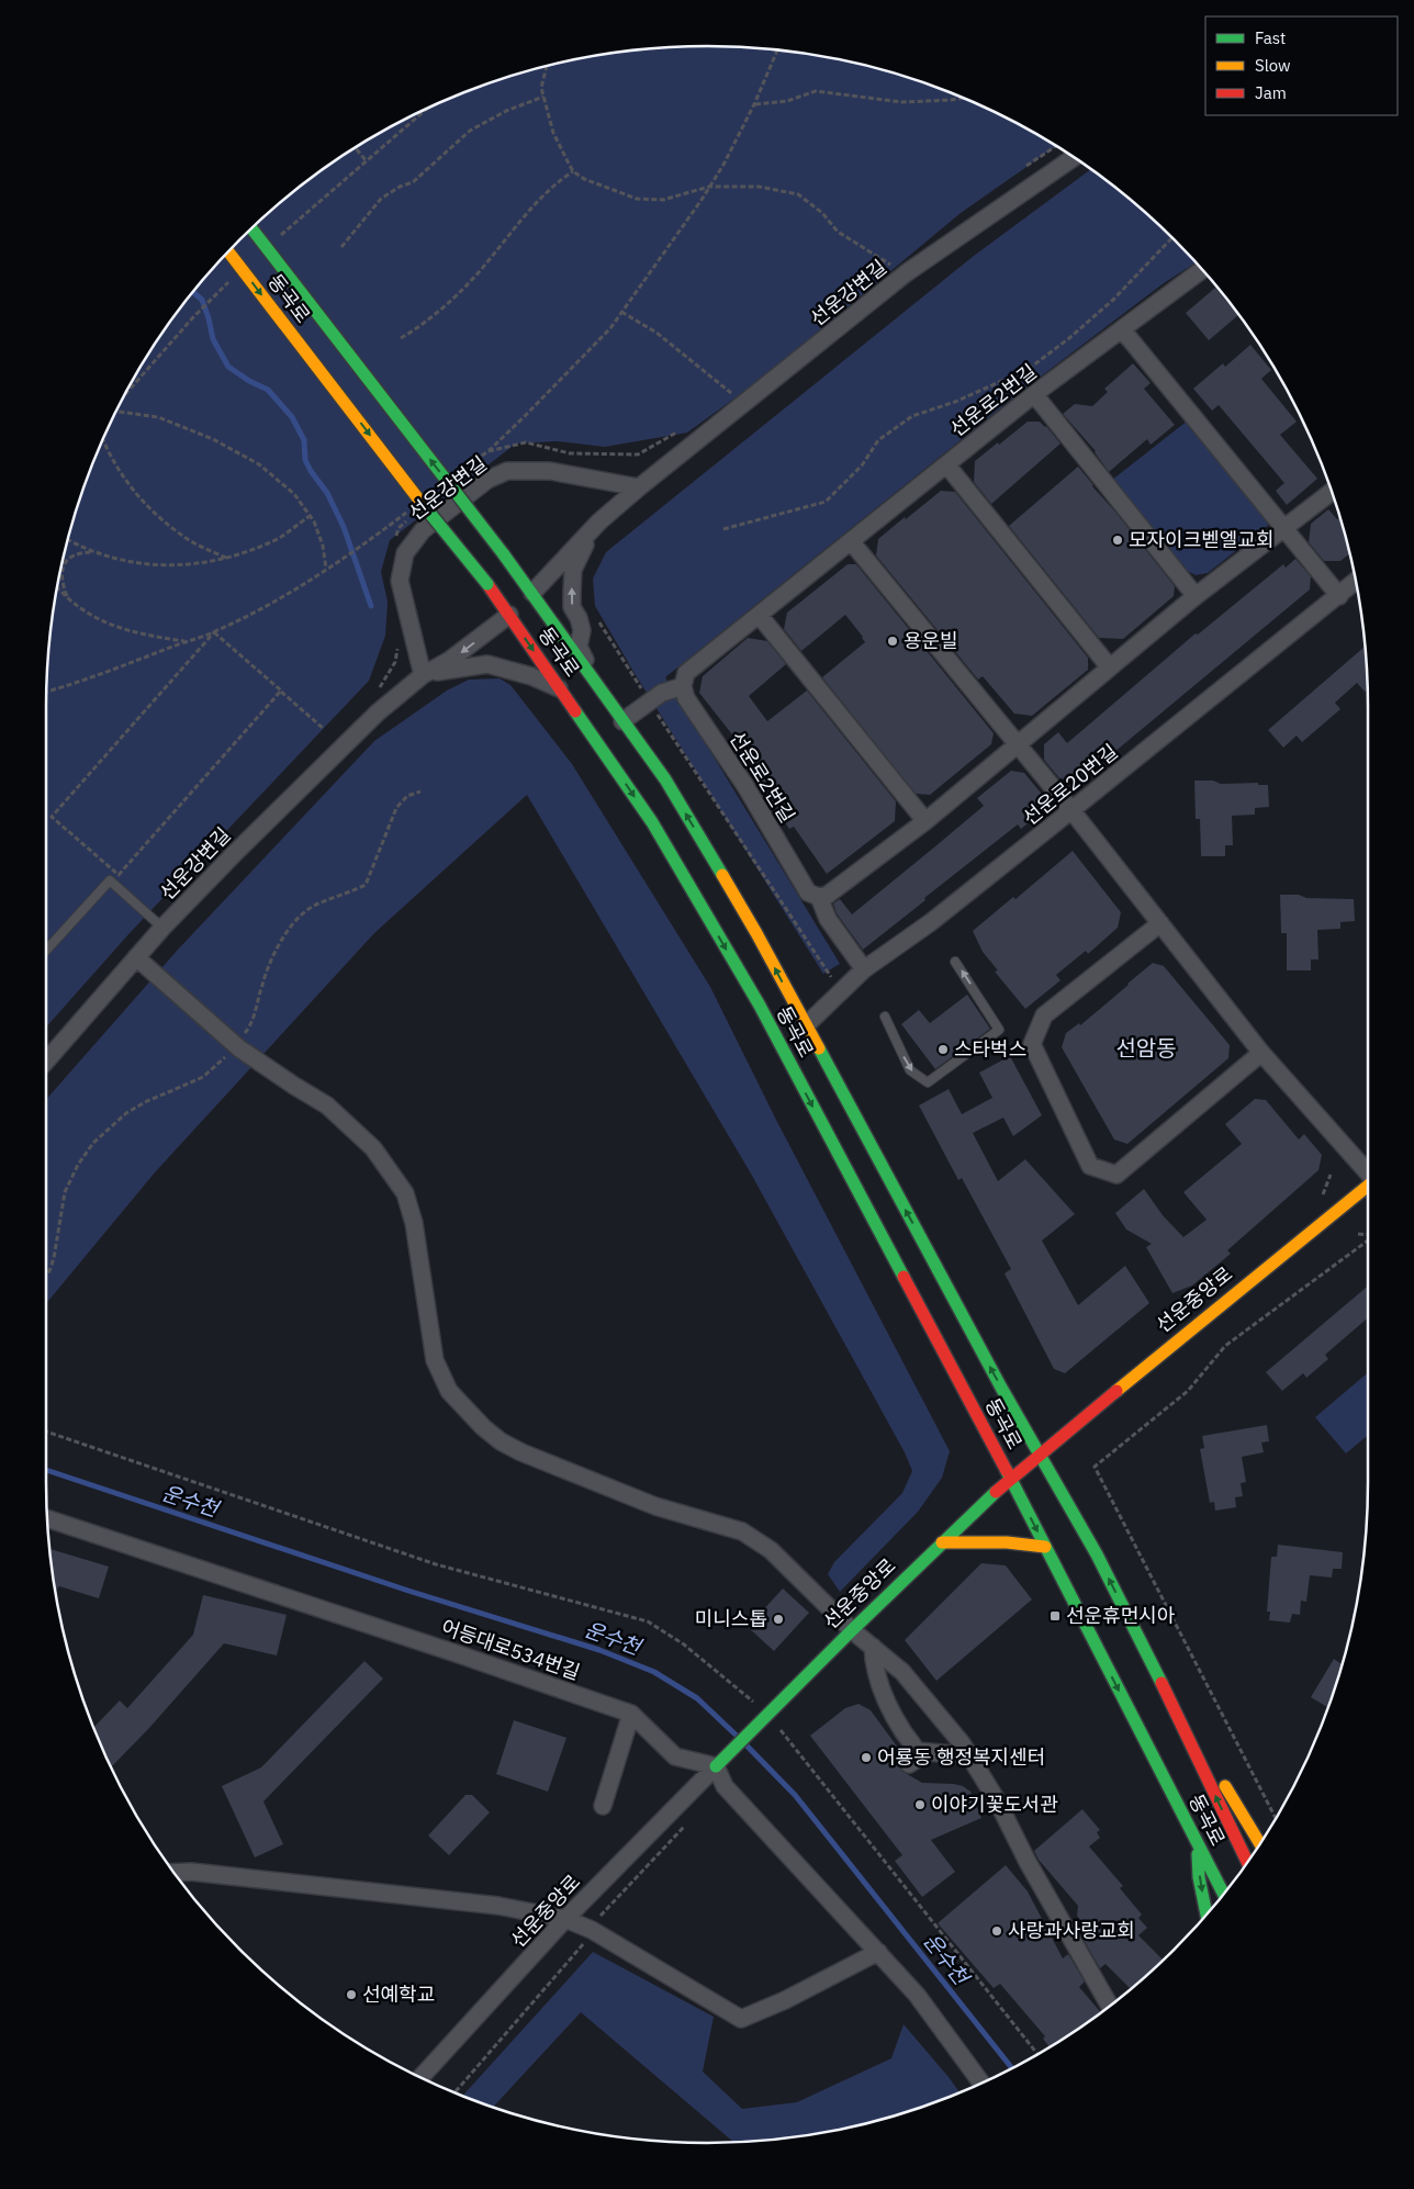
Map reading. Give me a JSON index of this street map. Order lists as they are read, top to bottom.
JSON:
{
  "streets": {
    "main road": ["동곡로", "선운중앙로"],
    "street": [
      "선운강변길",
      "선운로2번길",
      "선운로20번길",
      "어등대로534번길"
    ]
  },
  "crossings": [
    ["동곡로", "선운로20번길"],
    ["동곡로", "선운중앙로"],
    ["선운중앙로", "어등대로534번길"]
  ],
  "districts": ["선암동"],
  "water": ["운수천"],
  "places": {
    "other": [
      "모자이크벧엘교회",
      "용운빌",
      "스타벅스",
      "미니스톱",
      "어룡동 행정복지센터",
      "이야기꽃도서관",
      "사랑과사랑교회",
      "선예학교"
    ],
    "transit": ["선운휴먼시아"]
  },
  "legend": ["Fast", "Slow", "Jam"]
}
